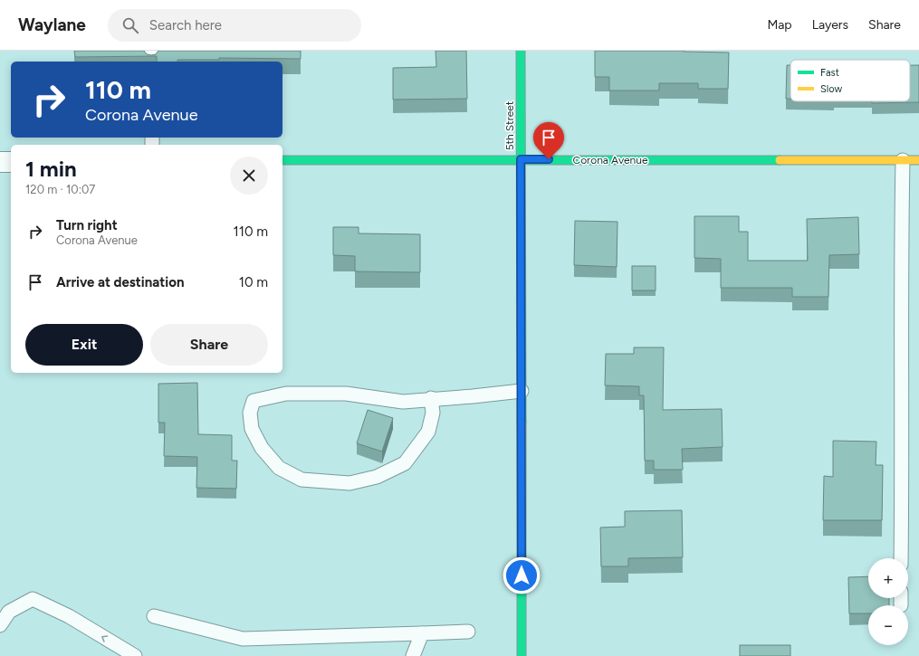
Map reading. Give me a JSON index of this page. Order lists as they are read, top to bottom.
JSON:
{
  "streets": {
    "street": ["5th Street", "Corona Avenue"]
  },
  "crossings": [
    ["5th Street", "Corona Avenue"]
  ],
  "legend": ["Fast", "Slow"],
  "page": {
    "header": "Waylane",
    "search": "Search here",
    "nav": ["Map", "Layers", "Share"],
    "turn": ["110 m", "Corona Avenue"],
    "heading": ["1 min", "120 m · 10:07"],
    "list": [
      {
        "name": "Turn right",
        "note": "Corona Avenue",
        "value": "110 m"
      },
      {
        "name": "Arrive at destination",
        "value": "10 m"
      }
    ],
    "buttons": ["Exit", "Share"],
    "map_buttons": ["+", "−"]
  }
}
